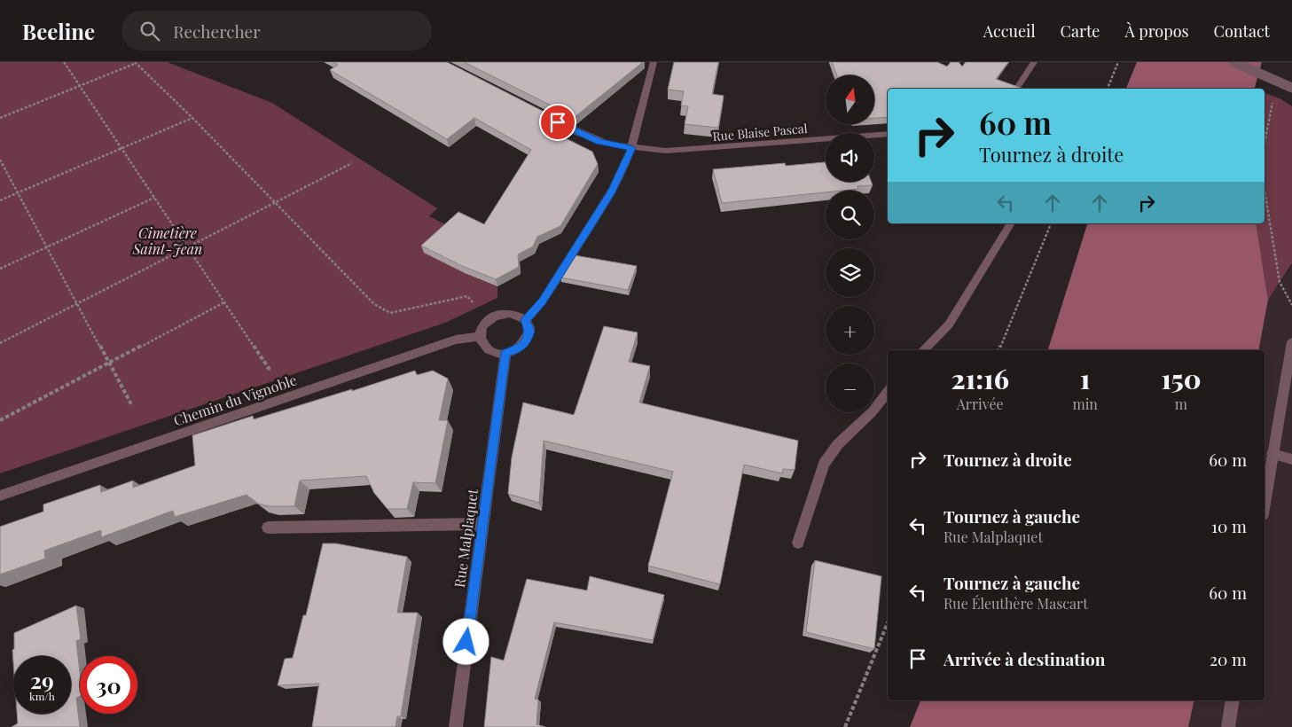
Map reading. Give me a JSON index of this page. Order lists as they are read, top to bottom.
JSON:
{
  "streets": {
    "street": ["Rue Blaise Pascal", "Chemin du Vignoble", "Rue Malplaquet"]
  },
  "crossings": [
    ["Chemin du Vignoble", "Rue Malplaquet"]
  ],
  "parks": ["Cimetière Saint-Jean"],
  "north": "top",
  "page": {
    "header": "Beeline",
    "search": "Rechercher",
    "nav": [
      "Accueil",
      "Carte",
      "À propos",
      "Contact"
    ],
    "map_buttons": ["+", "−"],
    "turn": ["60 m", "Tournez à droite"],
    "eta": [
      "21:16",
      "Arrivée",
      "1",
      "min",
      "150",
      "m"
    ],
    "list": [
      {
        "name": "Tournez à droite",
        "value": "60 m"
      },
      {
        "name": "Tournez à gauche",
        "note": "Rue Malplaquet",
        "value": "10 m"
      },
      {
        "name": "Tournez à gauche",
        "note": "Rue Éleuthère Mascart",
        "value": "60 m"
      },
      {
        "name": "Arrivée à destination",
        "value": "20 m"
      }
    ],
    "speed": "29 km/h",
    "limit": "30"
  }
}
